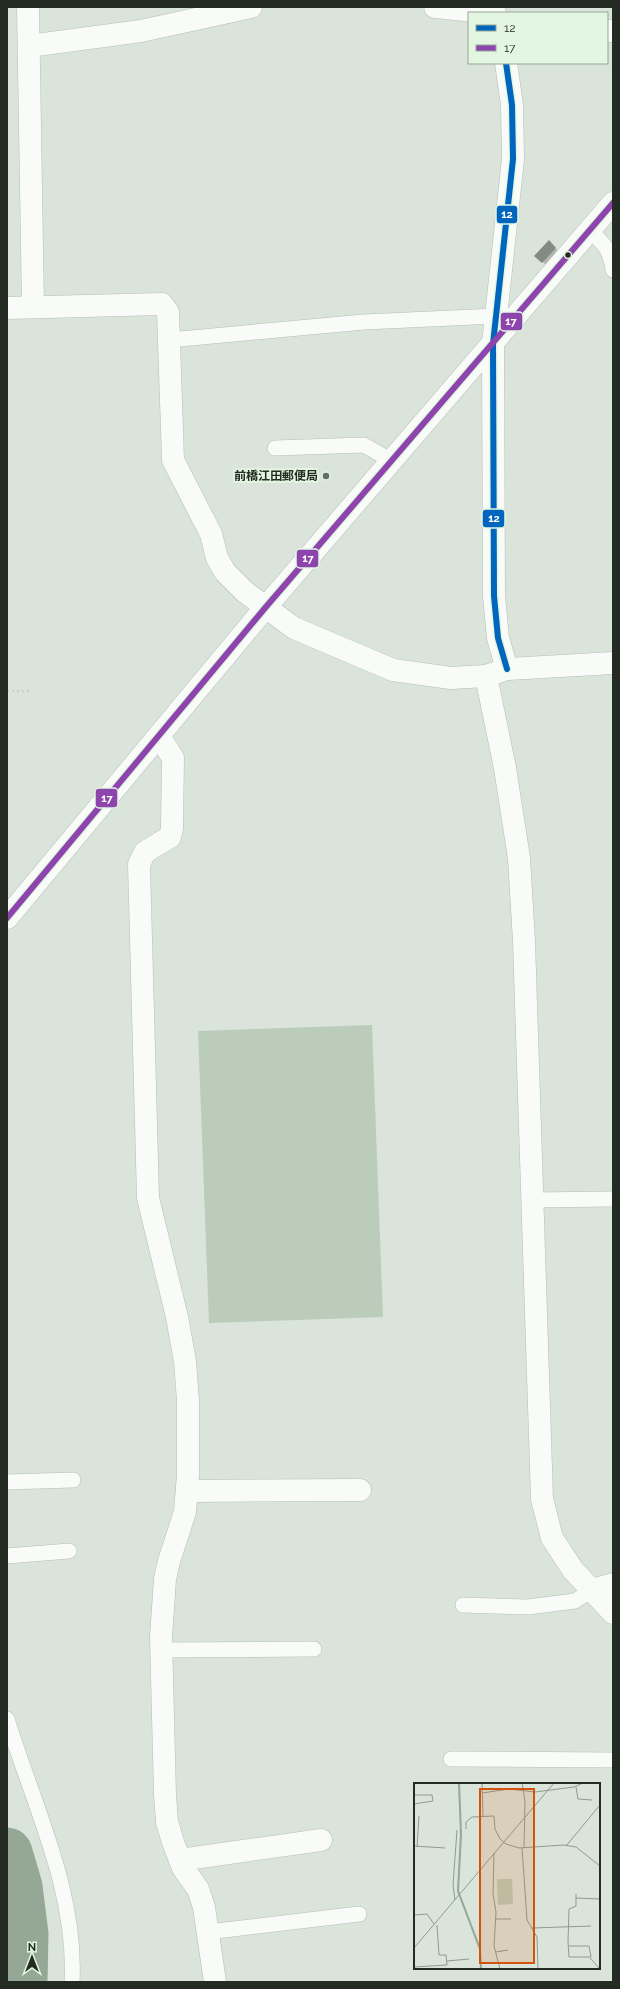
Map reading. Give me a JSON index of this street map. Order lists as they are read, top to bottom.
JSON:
{
  "places": ["前橋江田郵便局"],
  "lines": ["transit line 12", "transit line 17"],
  "legend": ["12", "17"],
  "north": "top"
}
